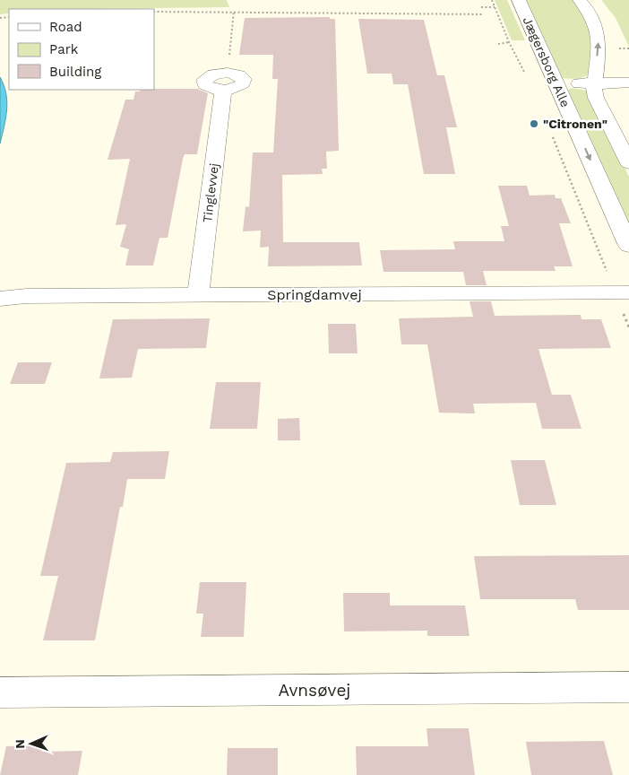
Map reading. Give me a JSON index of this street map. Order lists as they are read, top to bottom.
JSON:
{
  "streets": {
    "street": [
      "Jægersborg Alle",
      "Tinglevvej",
      "Springdamvej",
      "Avnsøvej"
    ]
  },
  "crossings": [
    ["Tinglevvej", "Springdamvej"]
  ],
  "places": ["\"Citronen\""],
  "legend": ["Road", "Park", "Building"],
  "north": "left"
}
